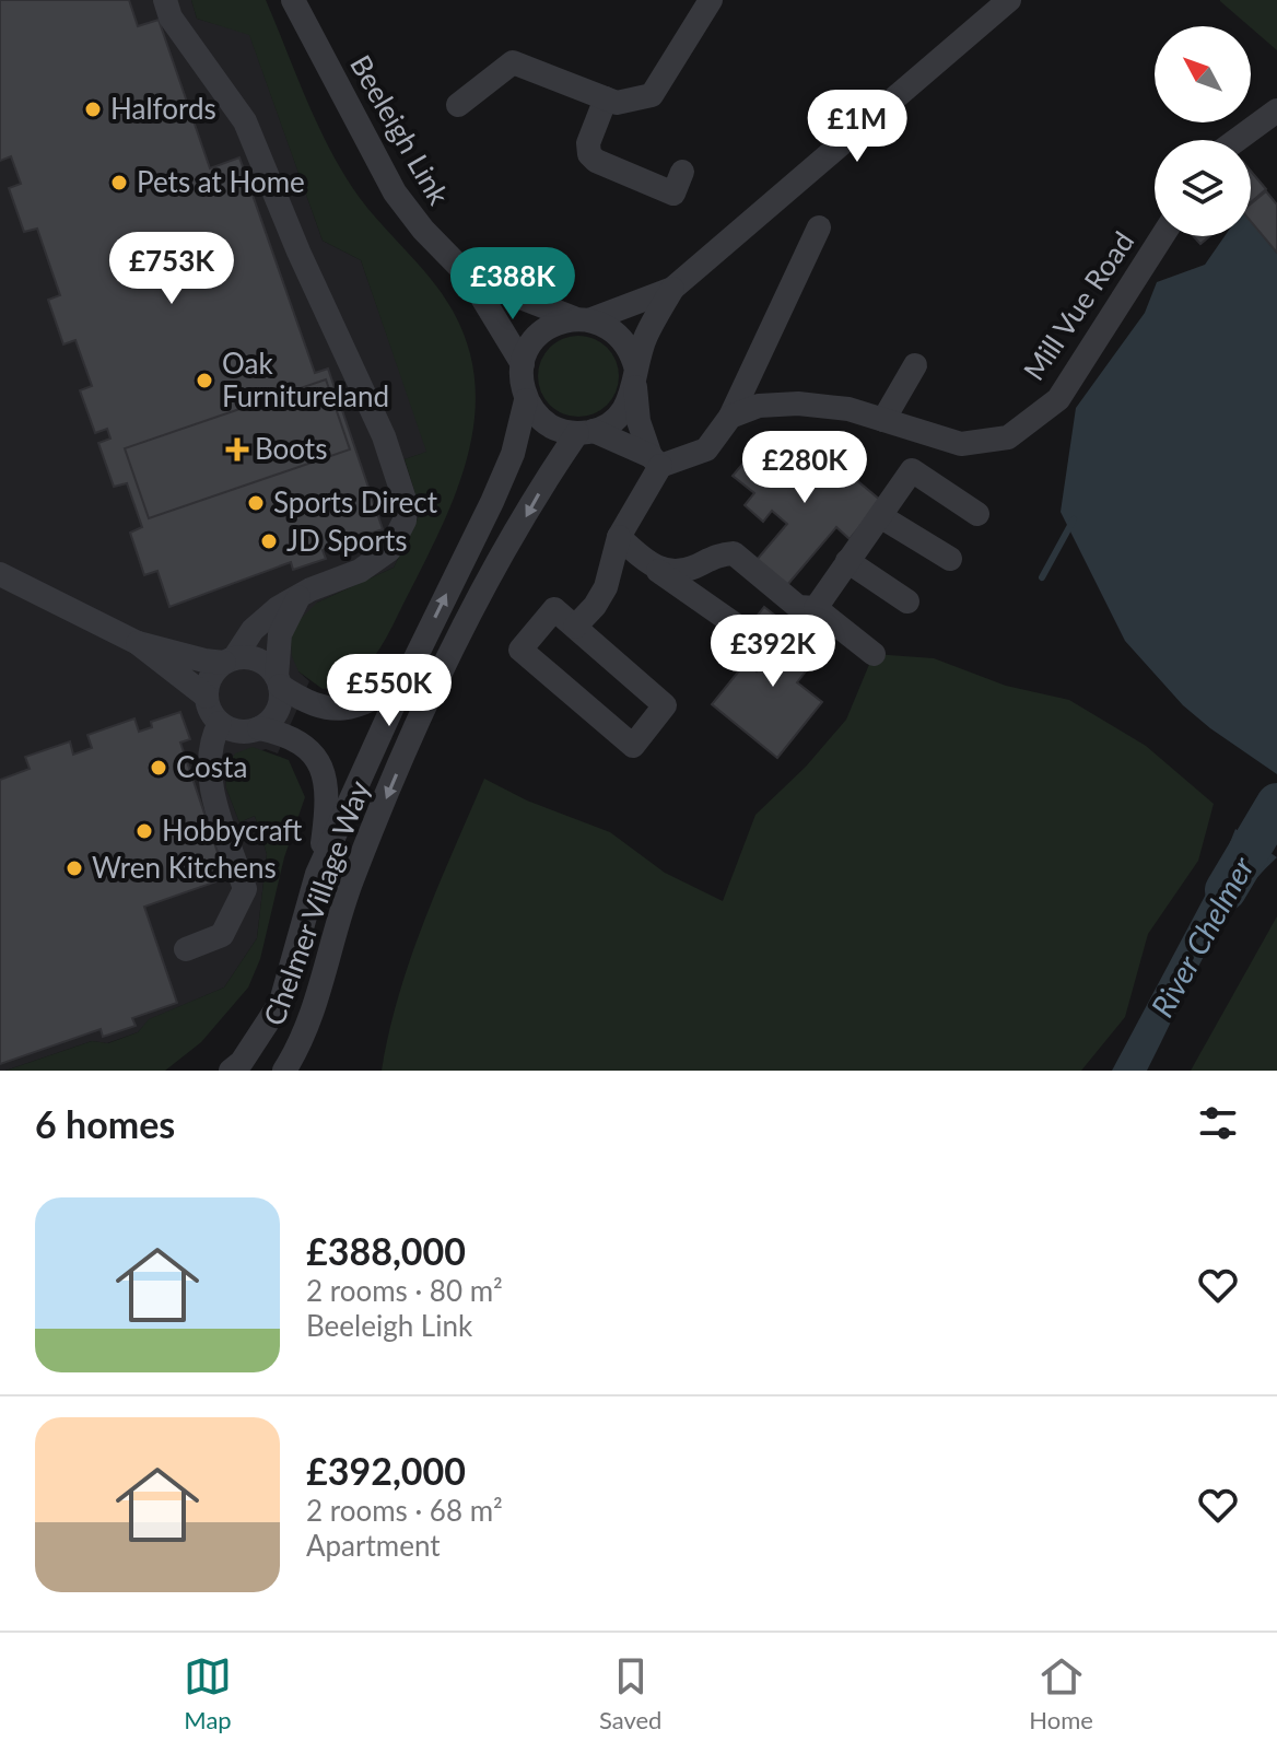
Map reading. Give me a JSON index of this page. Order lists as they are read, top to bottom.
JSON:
{
  "streets": {
    "street": ["Beeleigh Link", "Mill Vue Road", "Chelmer Village Way"]
  },
  "crossings": [
    ["Beeleigh Link", "Chelmer Village Way"]
  ],
  "water": ["River Chelmer"],
  "places": {
    "other": [
      "Halfords",
      "Pets at Home",
      "Oak Furnitureland",
      "Sports Direct",
      "JD Sports",
      "Costa",
      "Hobbycraft",
      "Wren Kitchens"
    ],
    "health": ["Boots"]
  },
  "north": "top left",
  "page": {
    "price": [
      "£1M",
      "£753K",
      "£388K",
      "£280K",
      "£392K",
      "£550K"
    ],
    "heading": "6 homes",
    "list": [
      {
        "name": "£388,000",
        "note": "2 rooms · 80 m² · Beeleigh Link"
      },
      {
        "name": "£392,000",
        "note": "2 rooms · 68 m² · Apartment"
      }
    ],
    "tabs": ["Map", "Saved", "Home"]
  }
}
